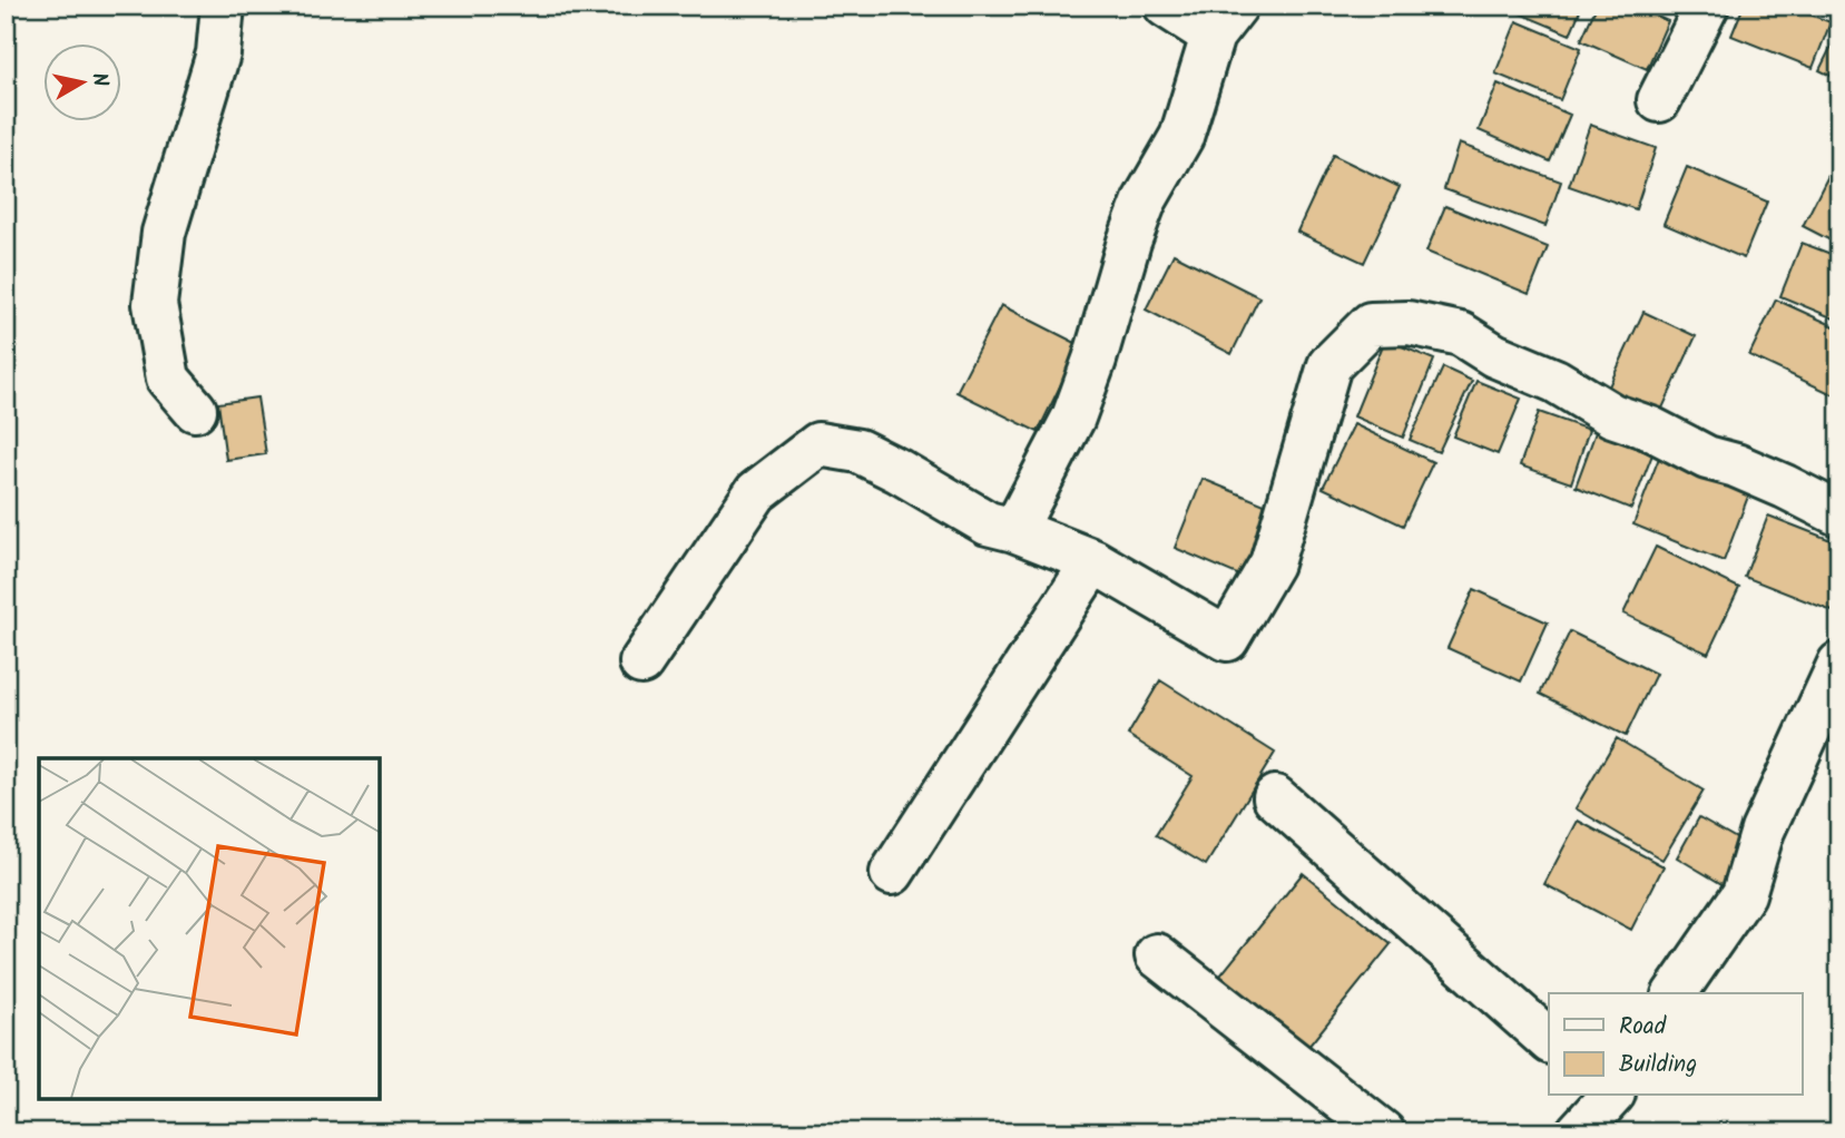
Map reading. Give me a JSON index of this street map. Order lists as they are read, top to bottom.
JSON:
{
  "legend": ["Road", "Building"],
  "north": "right"
}
